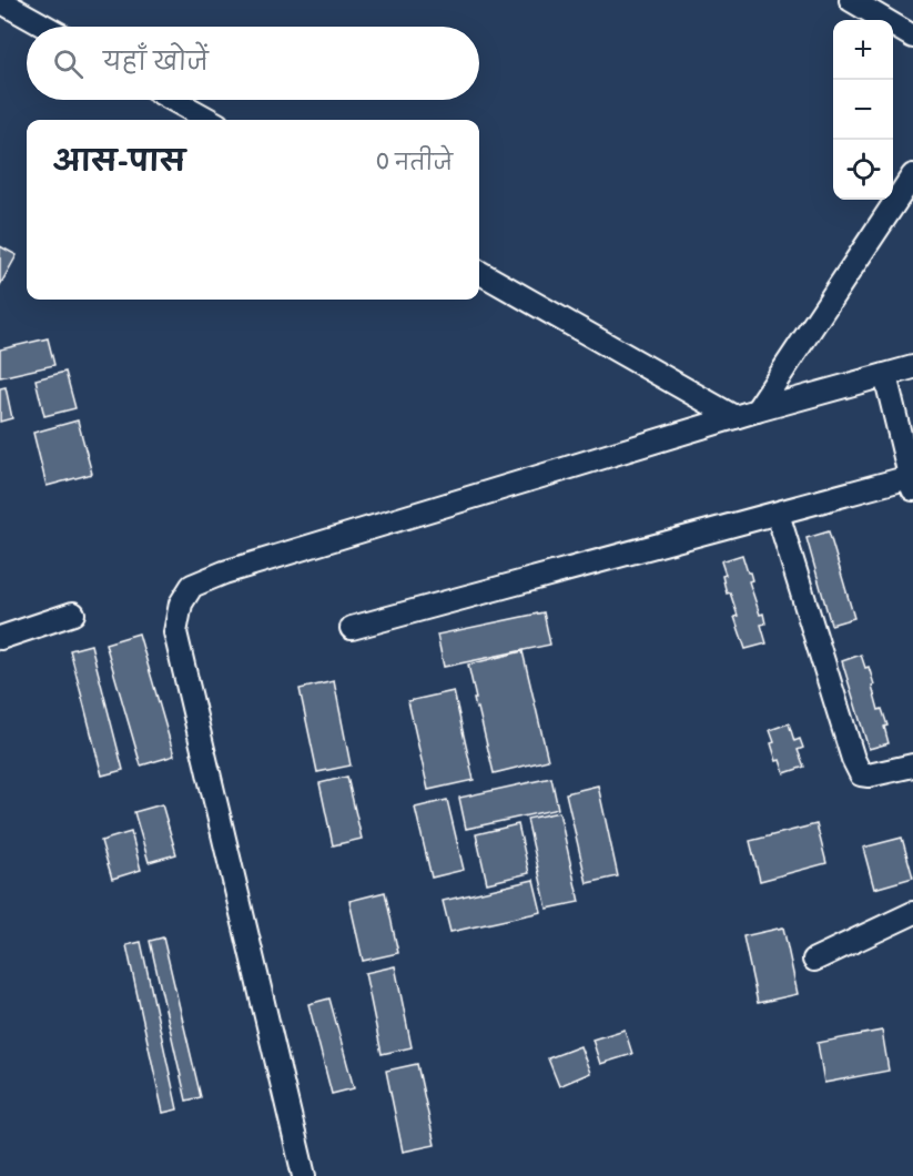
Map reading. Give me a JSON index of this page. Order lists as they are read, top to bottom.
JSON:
{
  "page": {
    "map_buttons": ["+", "−"],
    "search": "यहाँ खोजें",
    "heading": ["आस-पास", "0 नतीजे"]
  }
}
